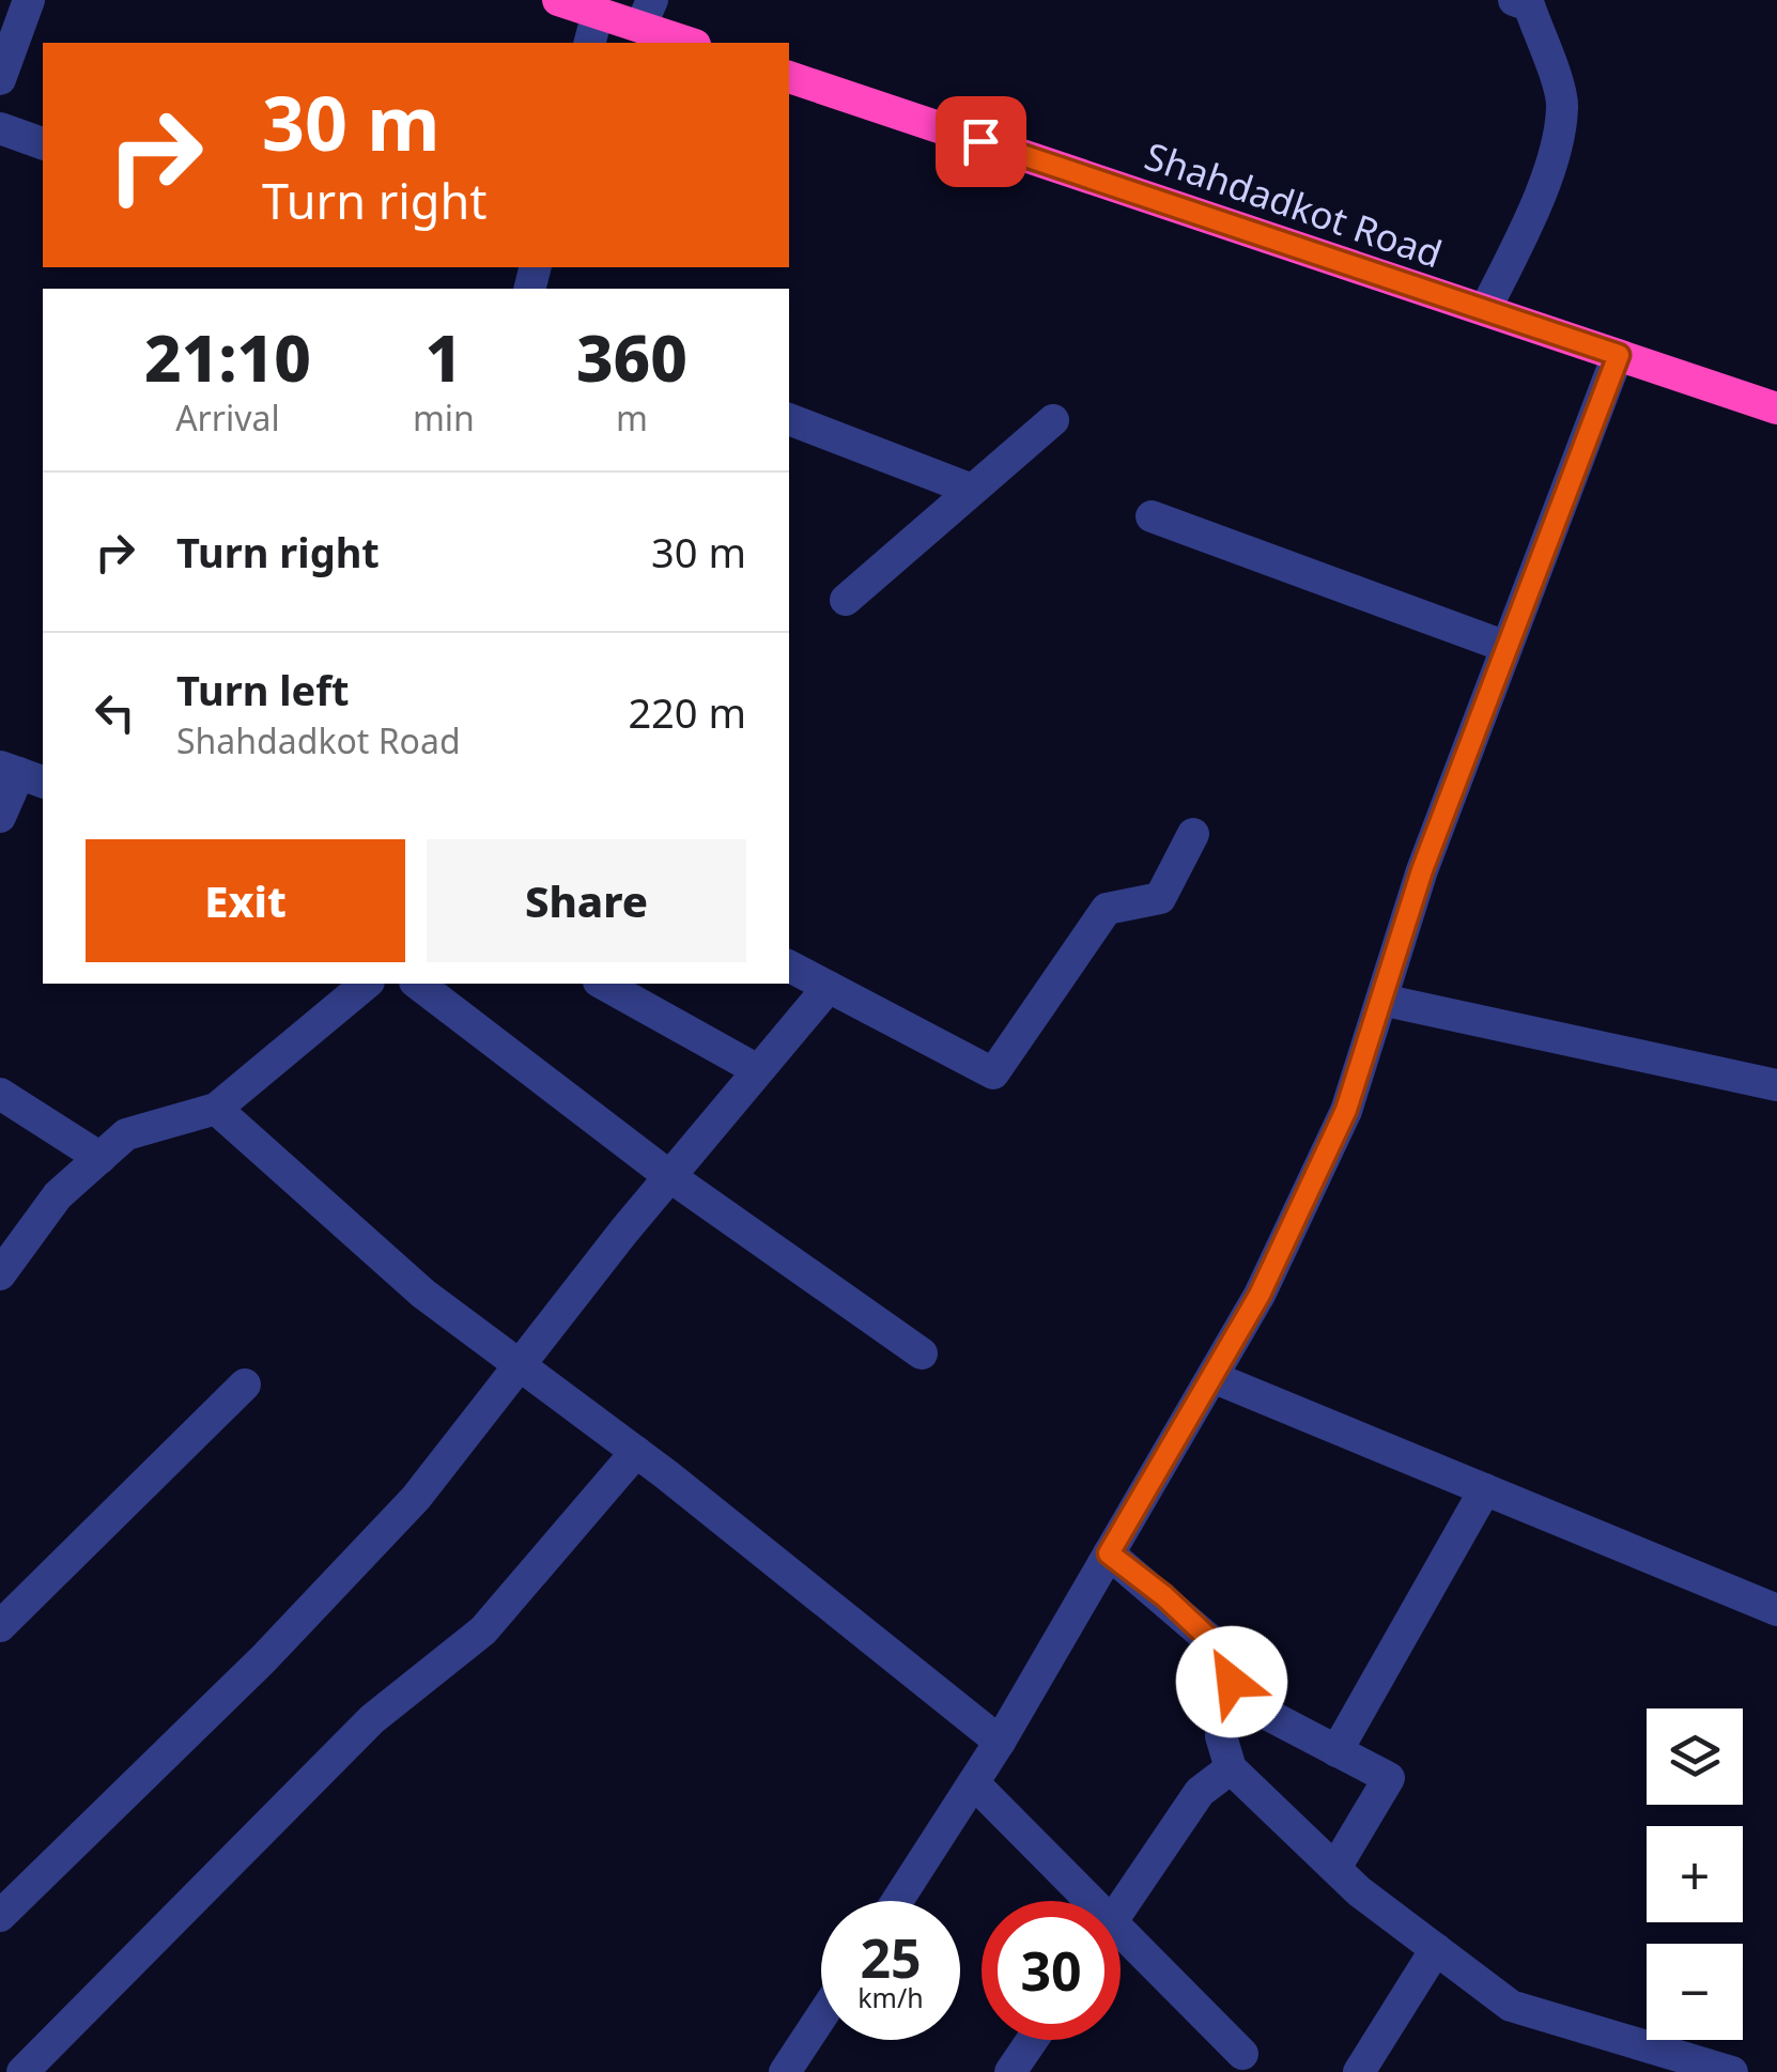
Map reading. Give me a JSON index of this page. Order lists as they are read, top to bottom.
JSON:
{
  "streets": {
    "highway": ["Shahdadkot Road"]
  },
  "page": {
    "turn": ["30 m", "Turn right"],
    "eta": [
      "21:10",
      "Arrival",
      "1",
      "min",
      "360",
      "m"
    ],
    "list": [
      {
        "name": "Turn right",
        "value": "30 m"
      },
      {
        "name": "Turn left",
        "note": "Shahdadkot Road",
        "value": "220 m"
      }
    ],
    "buttons": ["Exit", "Share"],
    "map_buttons": ["+", "−"],
    "speed": "25 km/h",
    "limit": "30"
  }
}
